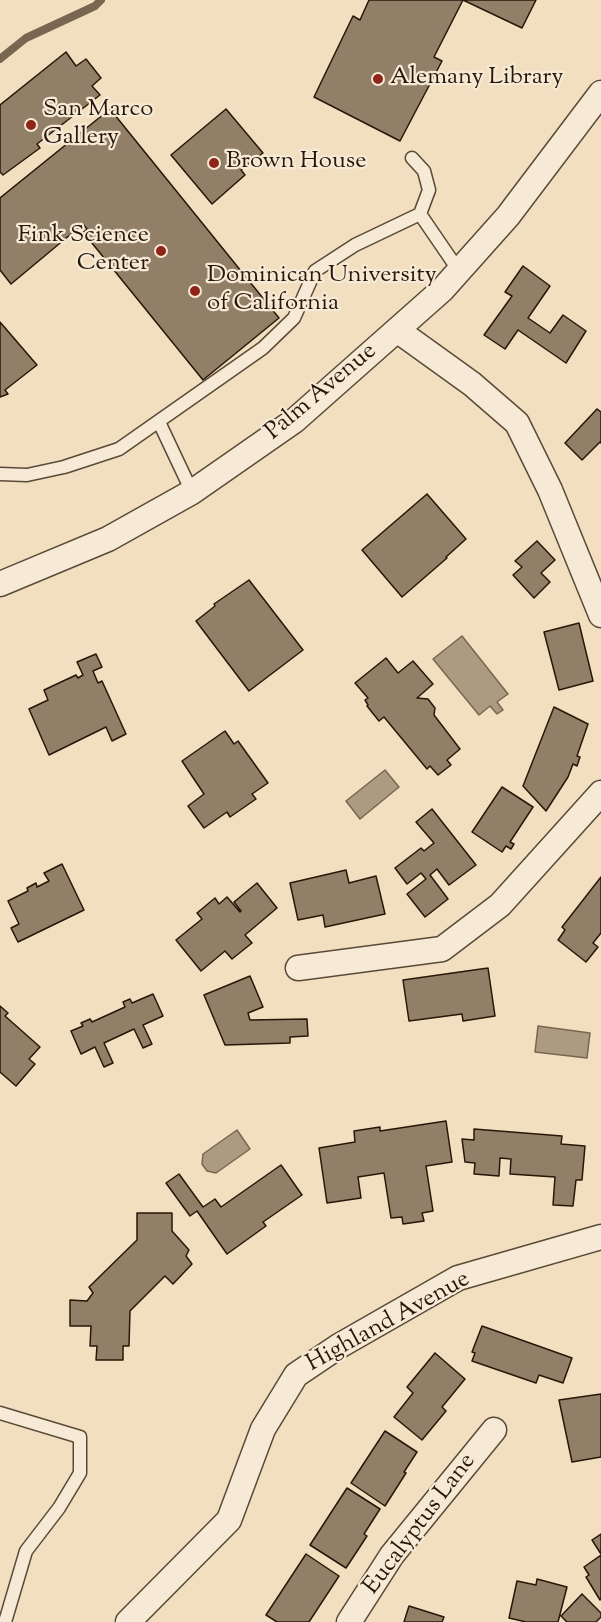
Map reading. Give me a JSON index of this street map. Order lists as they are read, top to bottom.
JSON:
{
  "streets": {
    "street": ["Palm Avenue", "Highland Avenue", "Eucalyptus Lane"]
  },
  "places": [
    "Alemany Library",
    "San Marco Gallery",
    "Brown House",
    "Fink Science Center",
    "Dominican University of California"
  ]
}
